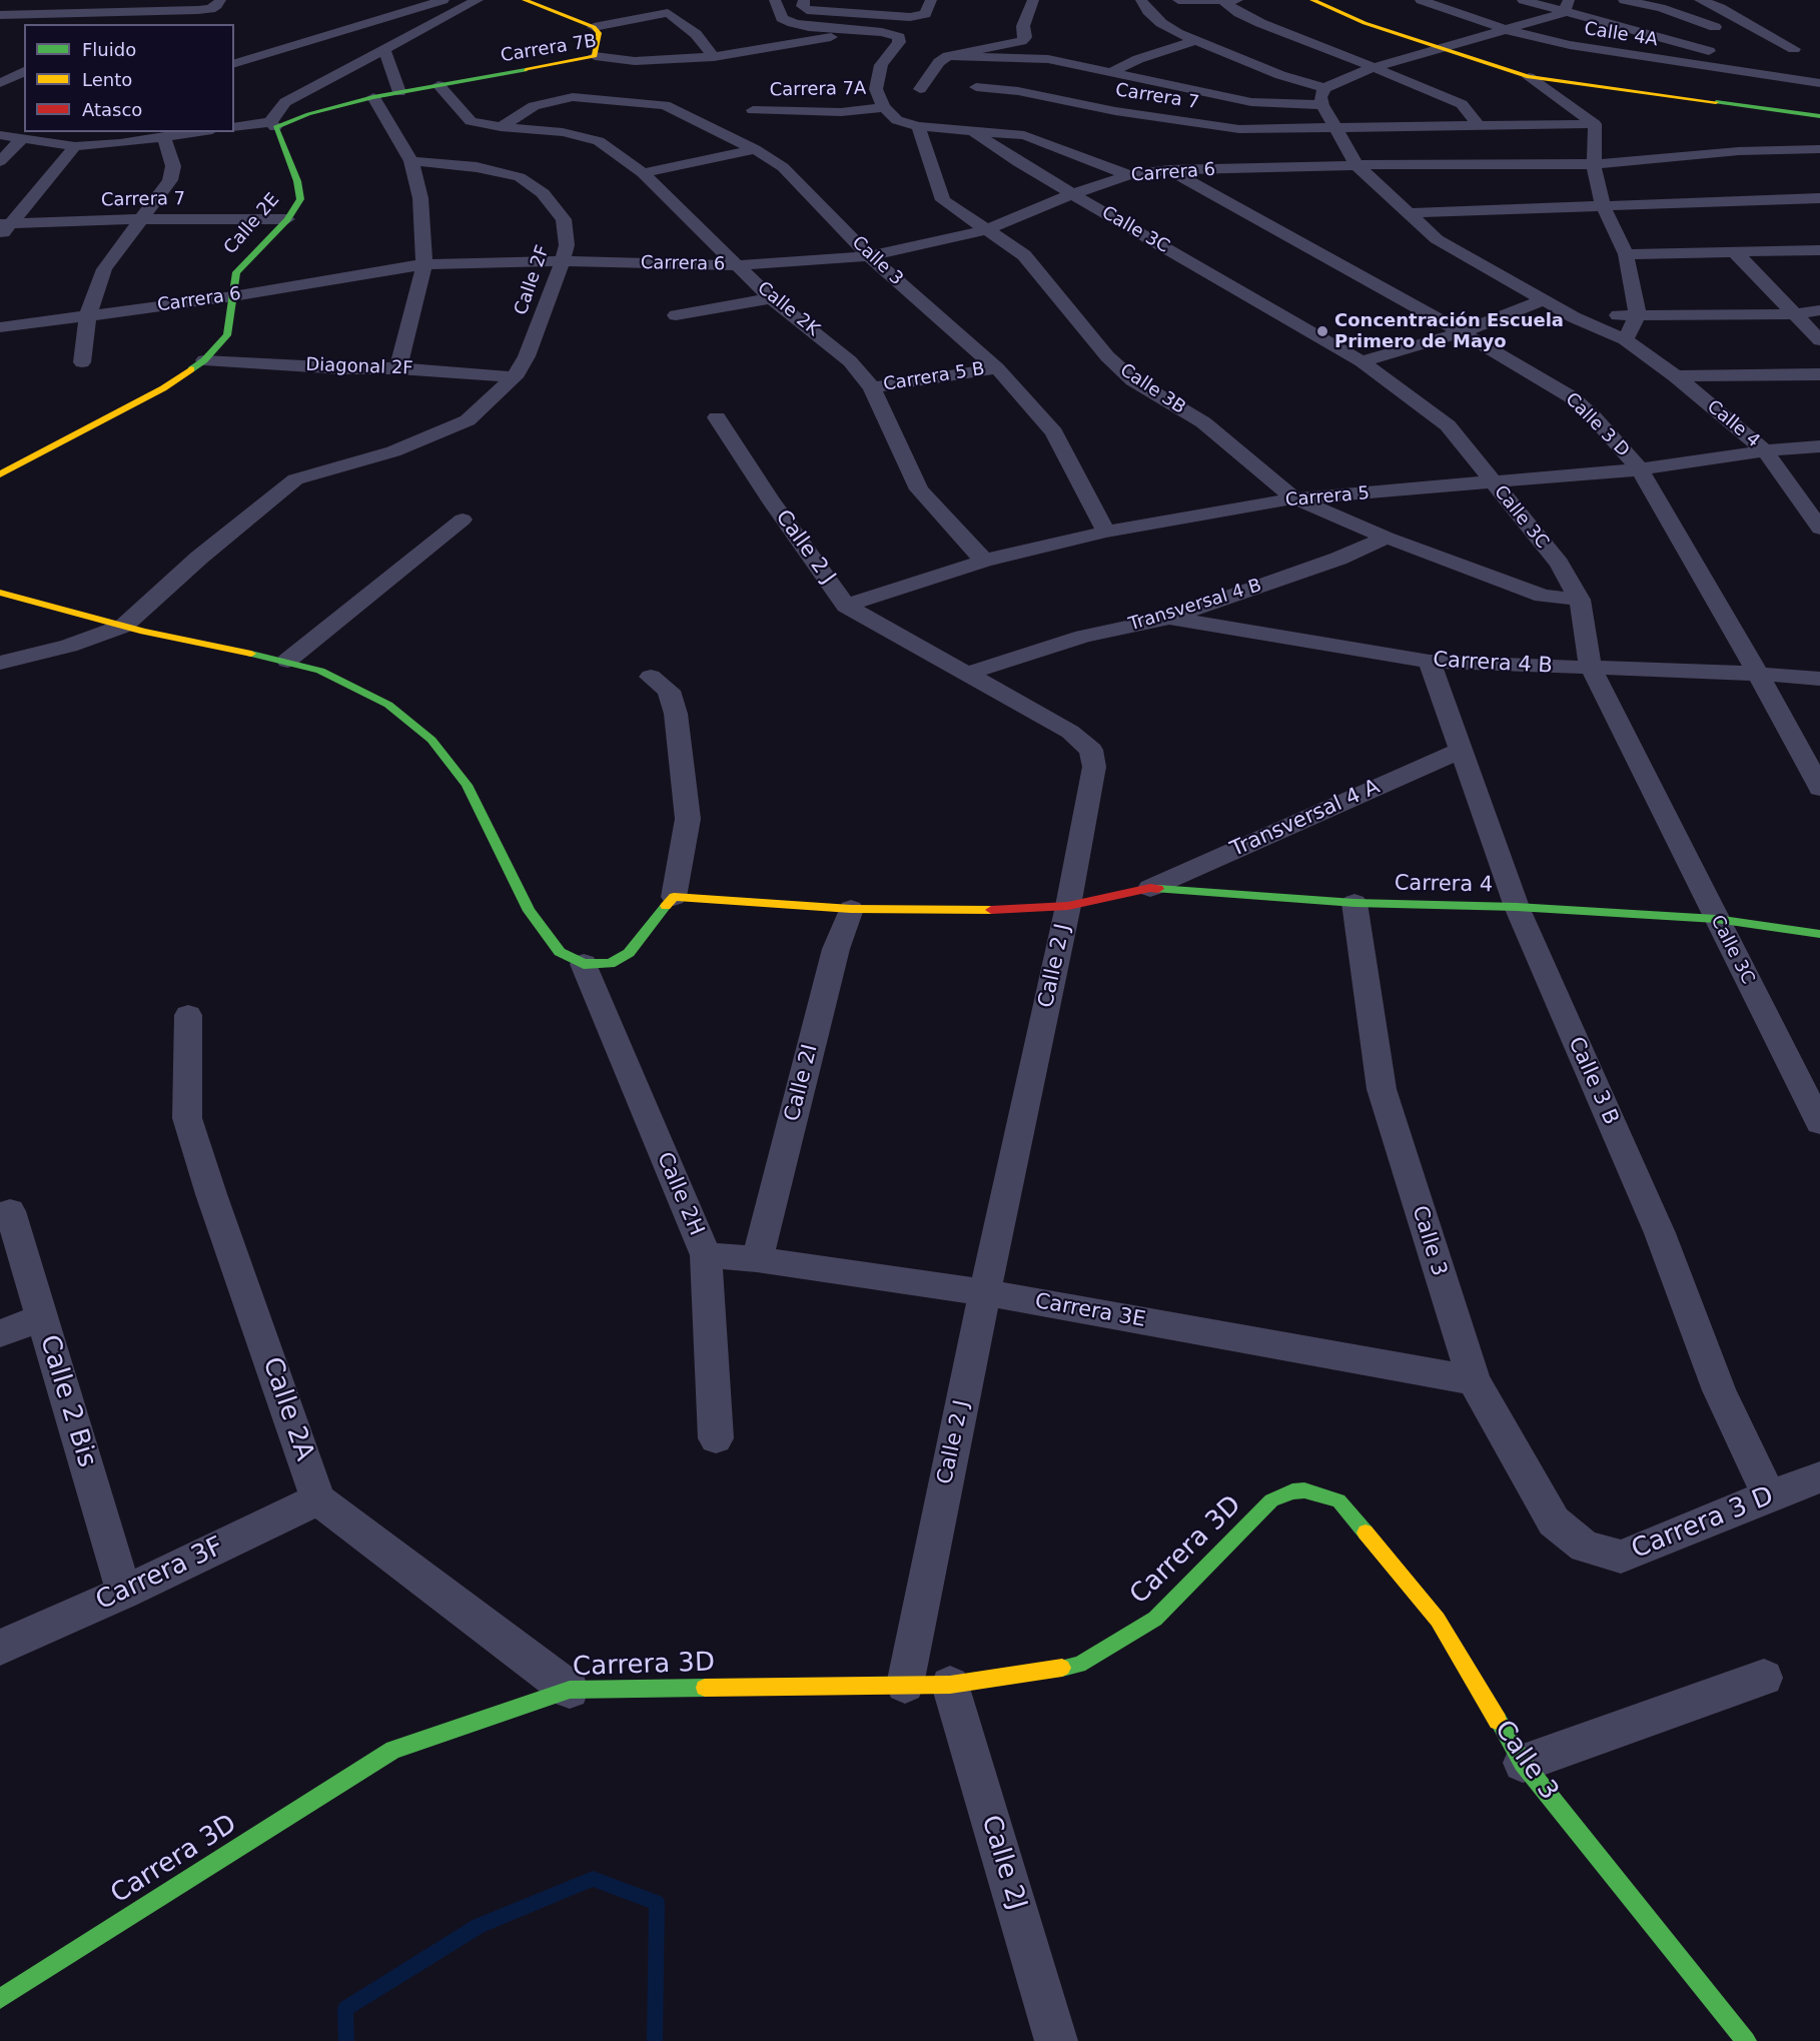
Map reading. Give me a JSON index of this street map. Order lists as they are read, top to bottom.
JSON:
{
  "streets": {
    "street": [
      "Calle 4A",
      "Carrera 7B",
      "Carrera 7A",
      "Carrera 7",
      "Carrera 6",
      "Calle 2E",
      "Calle 3C",
      "Calle 3",
      "Calle 2F",
      "Calle 2K",
      "Diagonal 2F",
      "Carrera 5 B",
      "Calle 3B",
      "Calle 4",
      "Calle 3 D",
      "Carrera 5",
      "Calle 2 J",
      "Transversal 4 B",
      "Carrera 4 B",
      "Transversal 4 A",
      "Carrera 4",
      "Calle 3 B",
      "Calle 2I",
      "Calle 2H",
      "Carrera 3E",
      "Calle 2 Bis",
      "Calle 2A",
      "Carrera 3 D",
      "Carrera 3D",
      "Carrera 3F",
      "Calle 2J"
    ]
  },
  "crossings": [
    ["Carrera 7B", "Calle 2E"],
    ["Carrera 7B", "Calle 2K"],
    ["Carrera 7", "Calle 2E"],
    ["Carrera 7", "Calle 4"],
    ["Carrera 6", "Calle 2E"],
    ["Carrera 6", "Calle 3C"],
    ["Carrera 6", "Calle 3"],
    ["Carrera 6", "Calle 2F"],
    ["Carrera 6", "Calle 2K"],
    ["Carrera 6", "Calle 3B"],
    ["Carrera 6", "Calle 4"],
    ["Carrera 6", "Calle 3 D"],
    ["Calle 2E", "Diagonal 2F"],
    ["Calle 3C", "Calle 3B"],
    ["Calle 3C", "Carrera 5"],
    ["Calle 3C", "Carrera 4 B"],
    ["Calle 3C", "Carrera 4"],
    ["Calle 3", "Calle 2K"],
    ["Calle 3", "Carrera 5 B"],
    ["Calle 3", "Carrera 5"],
    ["Calle 3", "Carrera 4"],
    ["Calle 3", "Carrera 3E"],
    ["Calle 3", "Carrera 3 D"],
    ["Calle 3", "Carrera 3D"],
    ["Calle 2F", "Diagonal 2F"],
    ["Calle 2K", "Carrera 5 B"],
    ["Calle 2K", "Carrera 5"],
    ["Calle 3B", "Carrera 5"],
    ["Calle 3B", "Transversal 4 B"],
    ["Calle 4", "Carrera 5"],
    ["Calle 3 D", "Carrera 5"],
    ["Calle 3 D", "Carrera 4 B"],
    ["Carrera 5", "Calle 2 J"],
    ["Calle 2 J", "Transversal 4 B"],
    ["Calle 2 J", "Carrera 4"],
    ["Calle 2 J", "Carrera 3E"],
    ["Calle 2 J", "Carrera 3D"],
    ["Transversal 4 B", "Carrera 4 B"],
    ["Carrera 4 B", "Calle 3 B"],
    ["Transversal 4 A", "Carrera 4"],
    ["Transversal 4 A", "Calle 3 B"],
    ["Carrera 4", "Calle 3 B"],
    ["Carrera 4", "Calle 2I"],
    ["Calle 3 B", "Carrera 3 D"],
    ["Calle 2I", "Carrera 3E"],
    ["Calle 2H", "Carrera 3E"],
    ["Calle 2 Bis", "Carrera 3F"],
    ["Calle 2A", "Carrera 3F"],
    ["Carrera 3D", "Calle 2J"]
  ],
  "places": ["Concentración Escuela Primero de Mayo"],
  "legend": ["Fluido", "Lento", "Atasco"]
}
